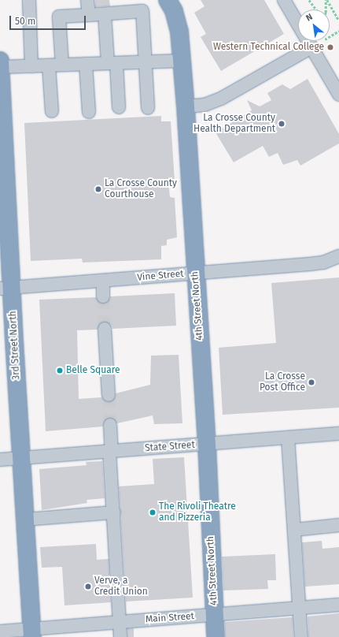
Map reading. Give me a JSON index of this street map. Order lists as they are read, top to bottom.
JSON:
{
  "streets": {
    "highway": ["4th Street North", "3rd Street North"],
    "street": ["Vine Street", "State Street", "Main Street"]
  },
  "crossings": [
    ["Vine Street", "4th Street North"],
    ["Vine Street", "3rd Street North"],
    ["4th Street North", "State Street"],
    ["4th Street North", "Main Street"],
    ["3rd Street North", "State Street"],
    ["3rd Street North", "Main Street"]
  ],
  "places": [
    "Western Technical College",
    "La Crosse County Health Department",
    "La Crosse County Courthouse",
    "Belle Square",
    "La Crosse Post Office",
    "The Rivoli Theatre and Pizzeria",
    "Verve, a Credit Union"
  ],
  "scale_bar": "50 m",
  "north": "top left"
}
